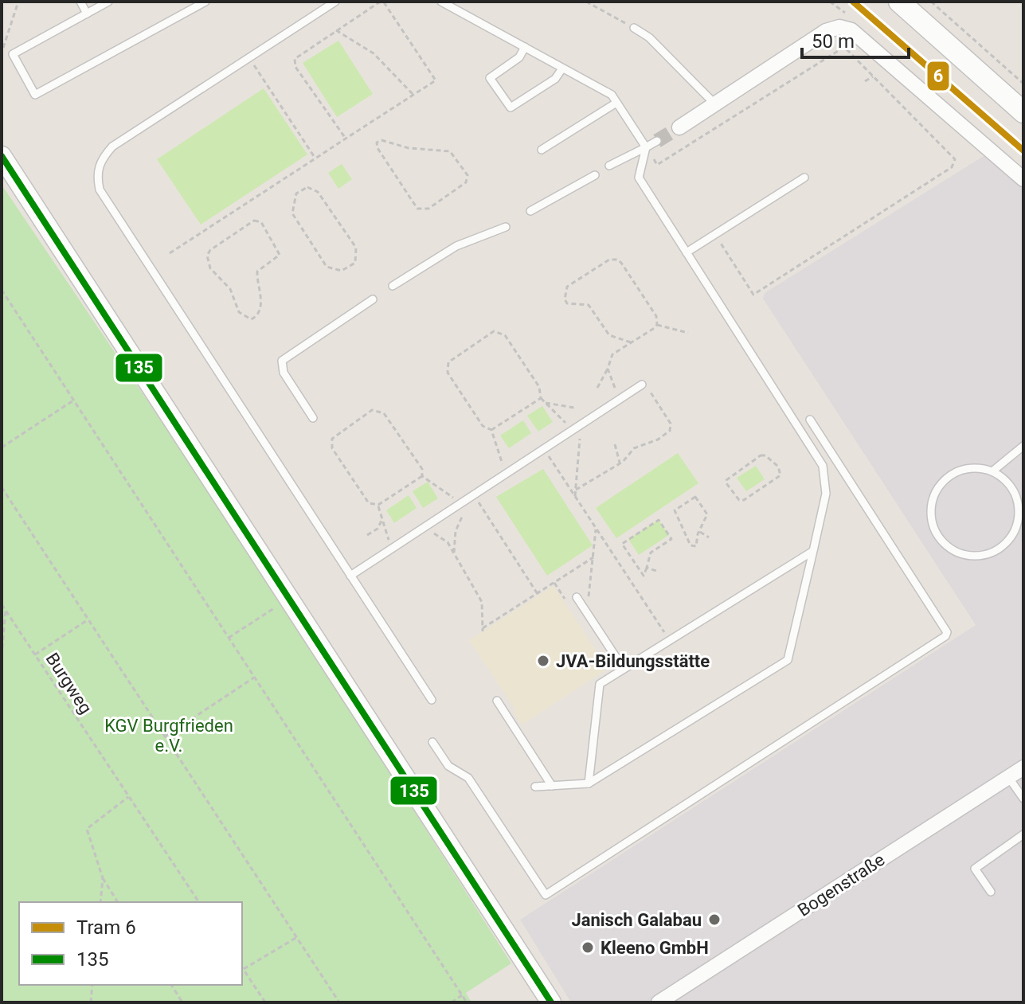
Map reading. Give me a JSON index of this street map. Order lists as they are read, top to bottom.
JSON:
{
  "streets": {
    "street": ["Bogenstraße"],
    "path": ["Burgweg"]
  },
  "parks": ["KGV Burgfrieden e.V."],
  "places": ["JVA-Bildungsstätte", "Janisch Galabau", "Kleeno GmbH"],
  "lines": ["tram line 6", "transit line 135"],
  "legend": ["Tram 6", "135"],
  "scale_bar": "50 m"
}
